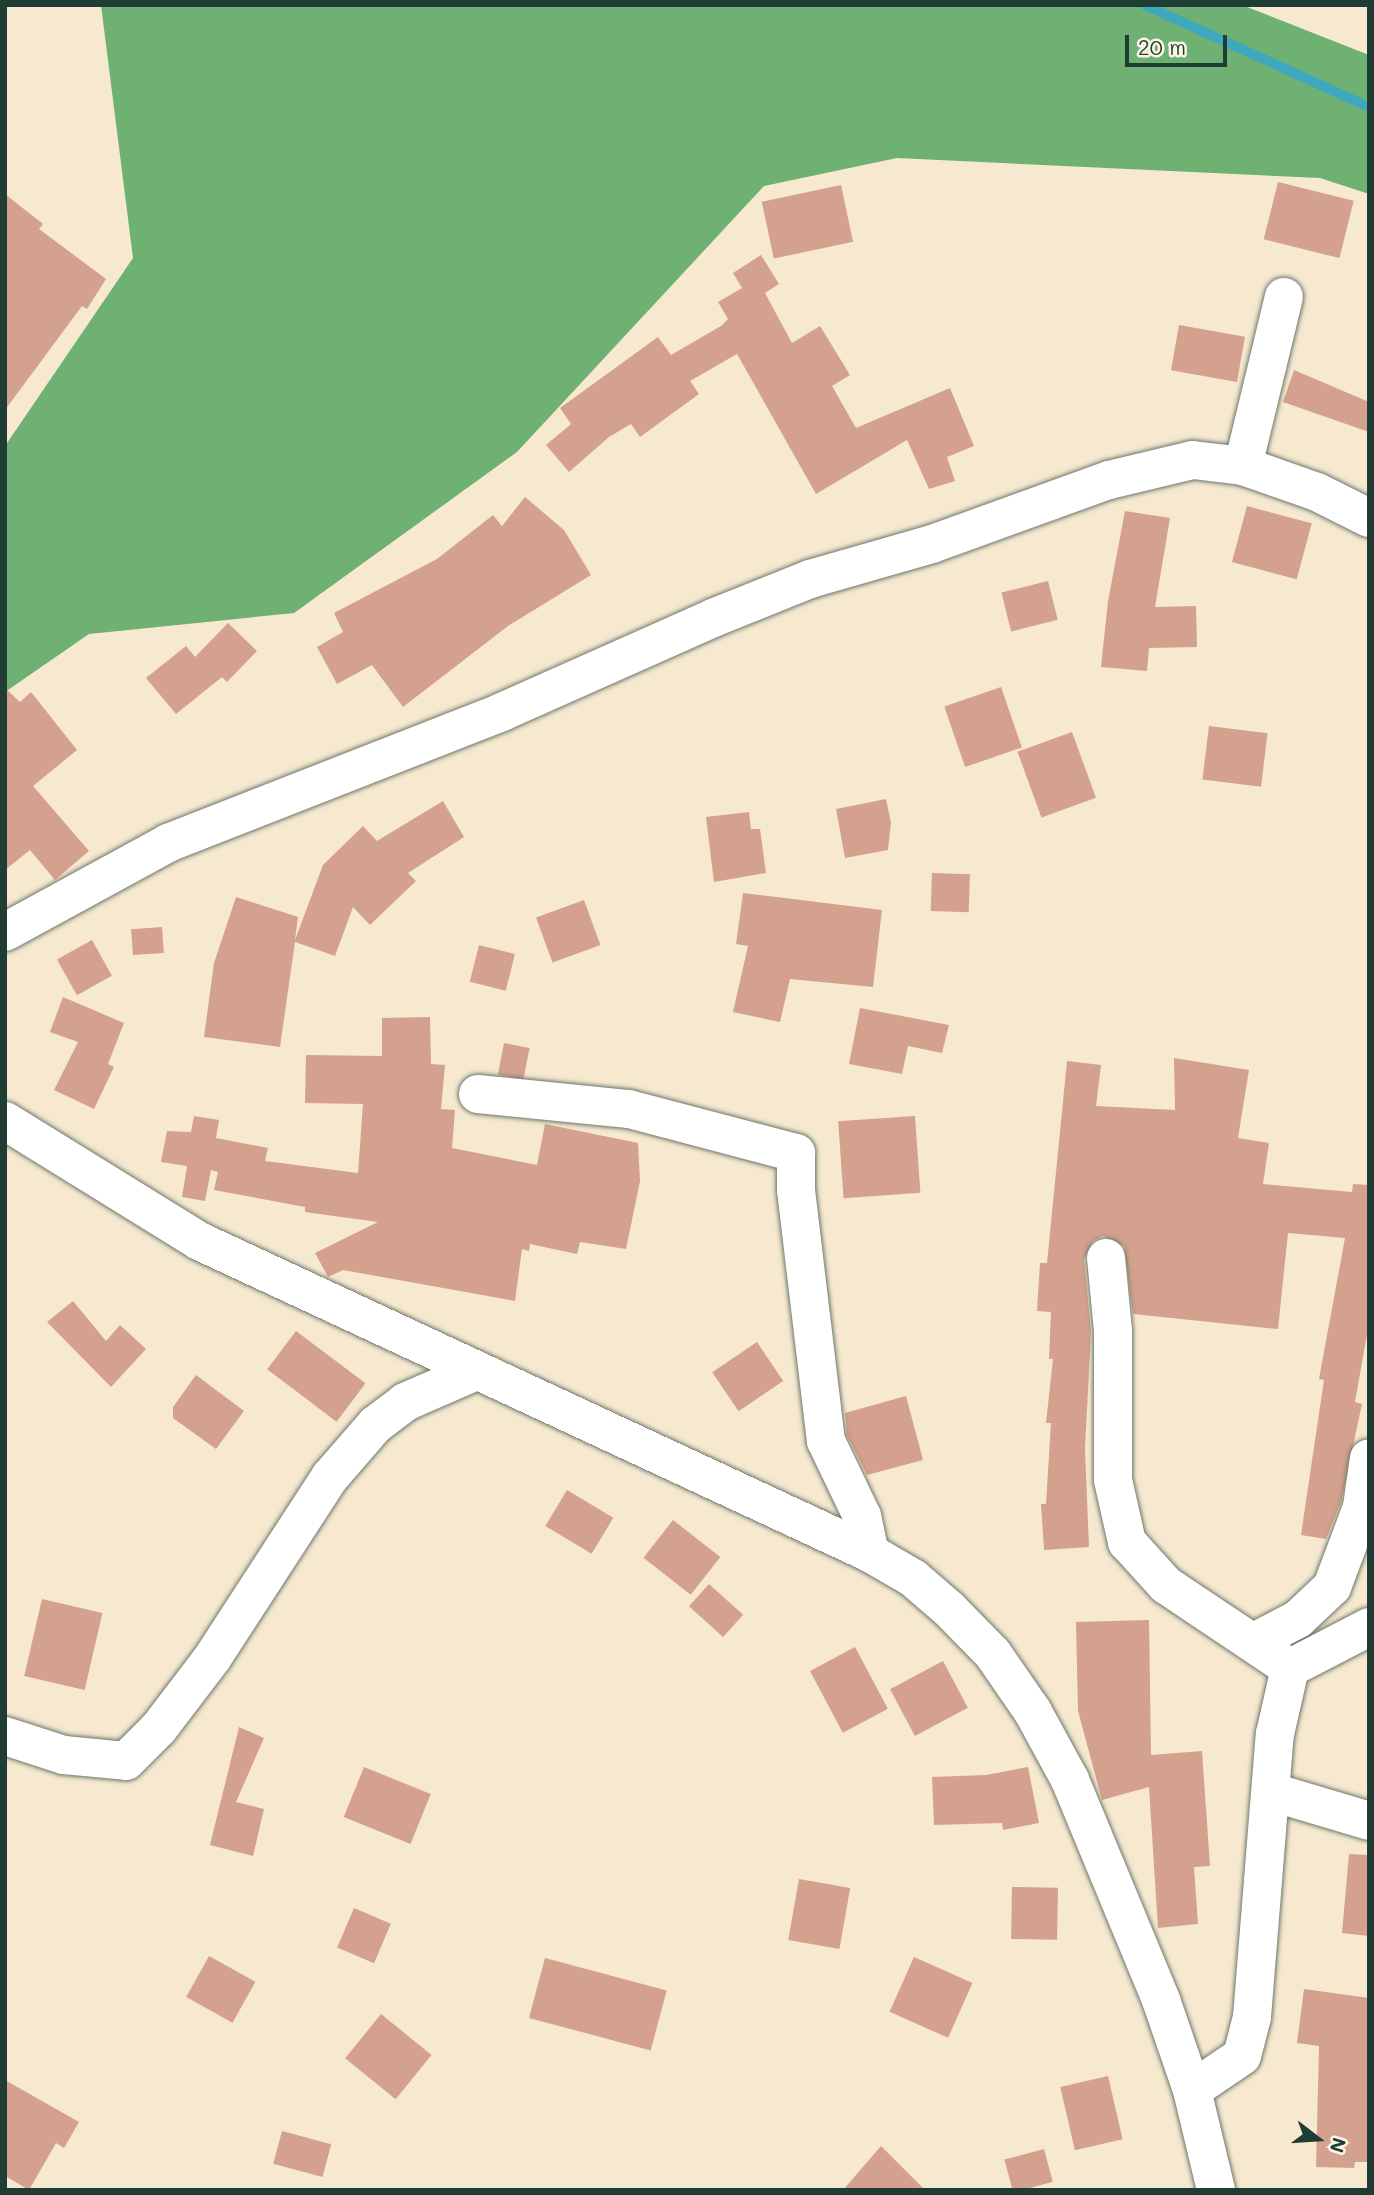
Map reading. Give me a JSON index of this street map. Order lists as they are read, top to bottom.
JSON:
{
  "scale_bar": "20 m",
  "north": "right"
}
